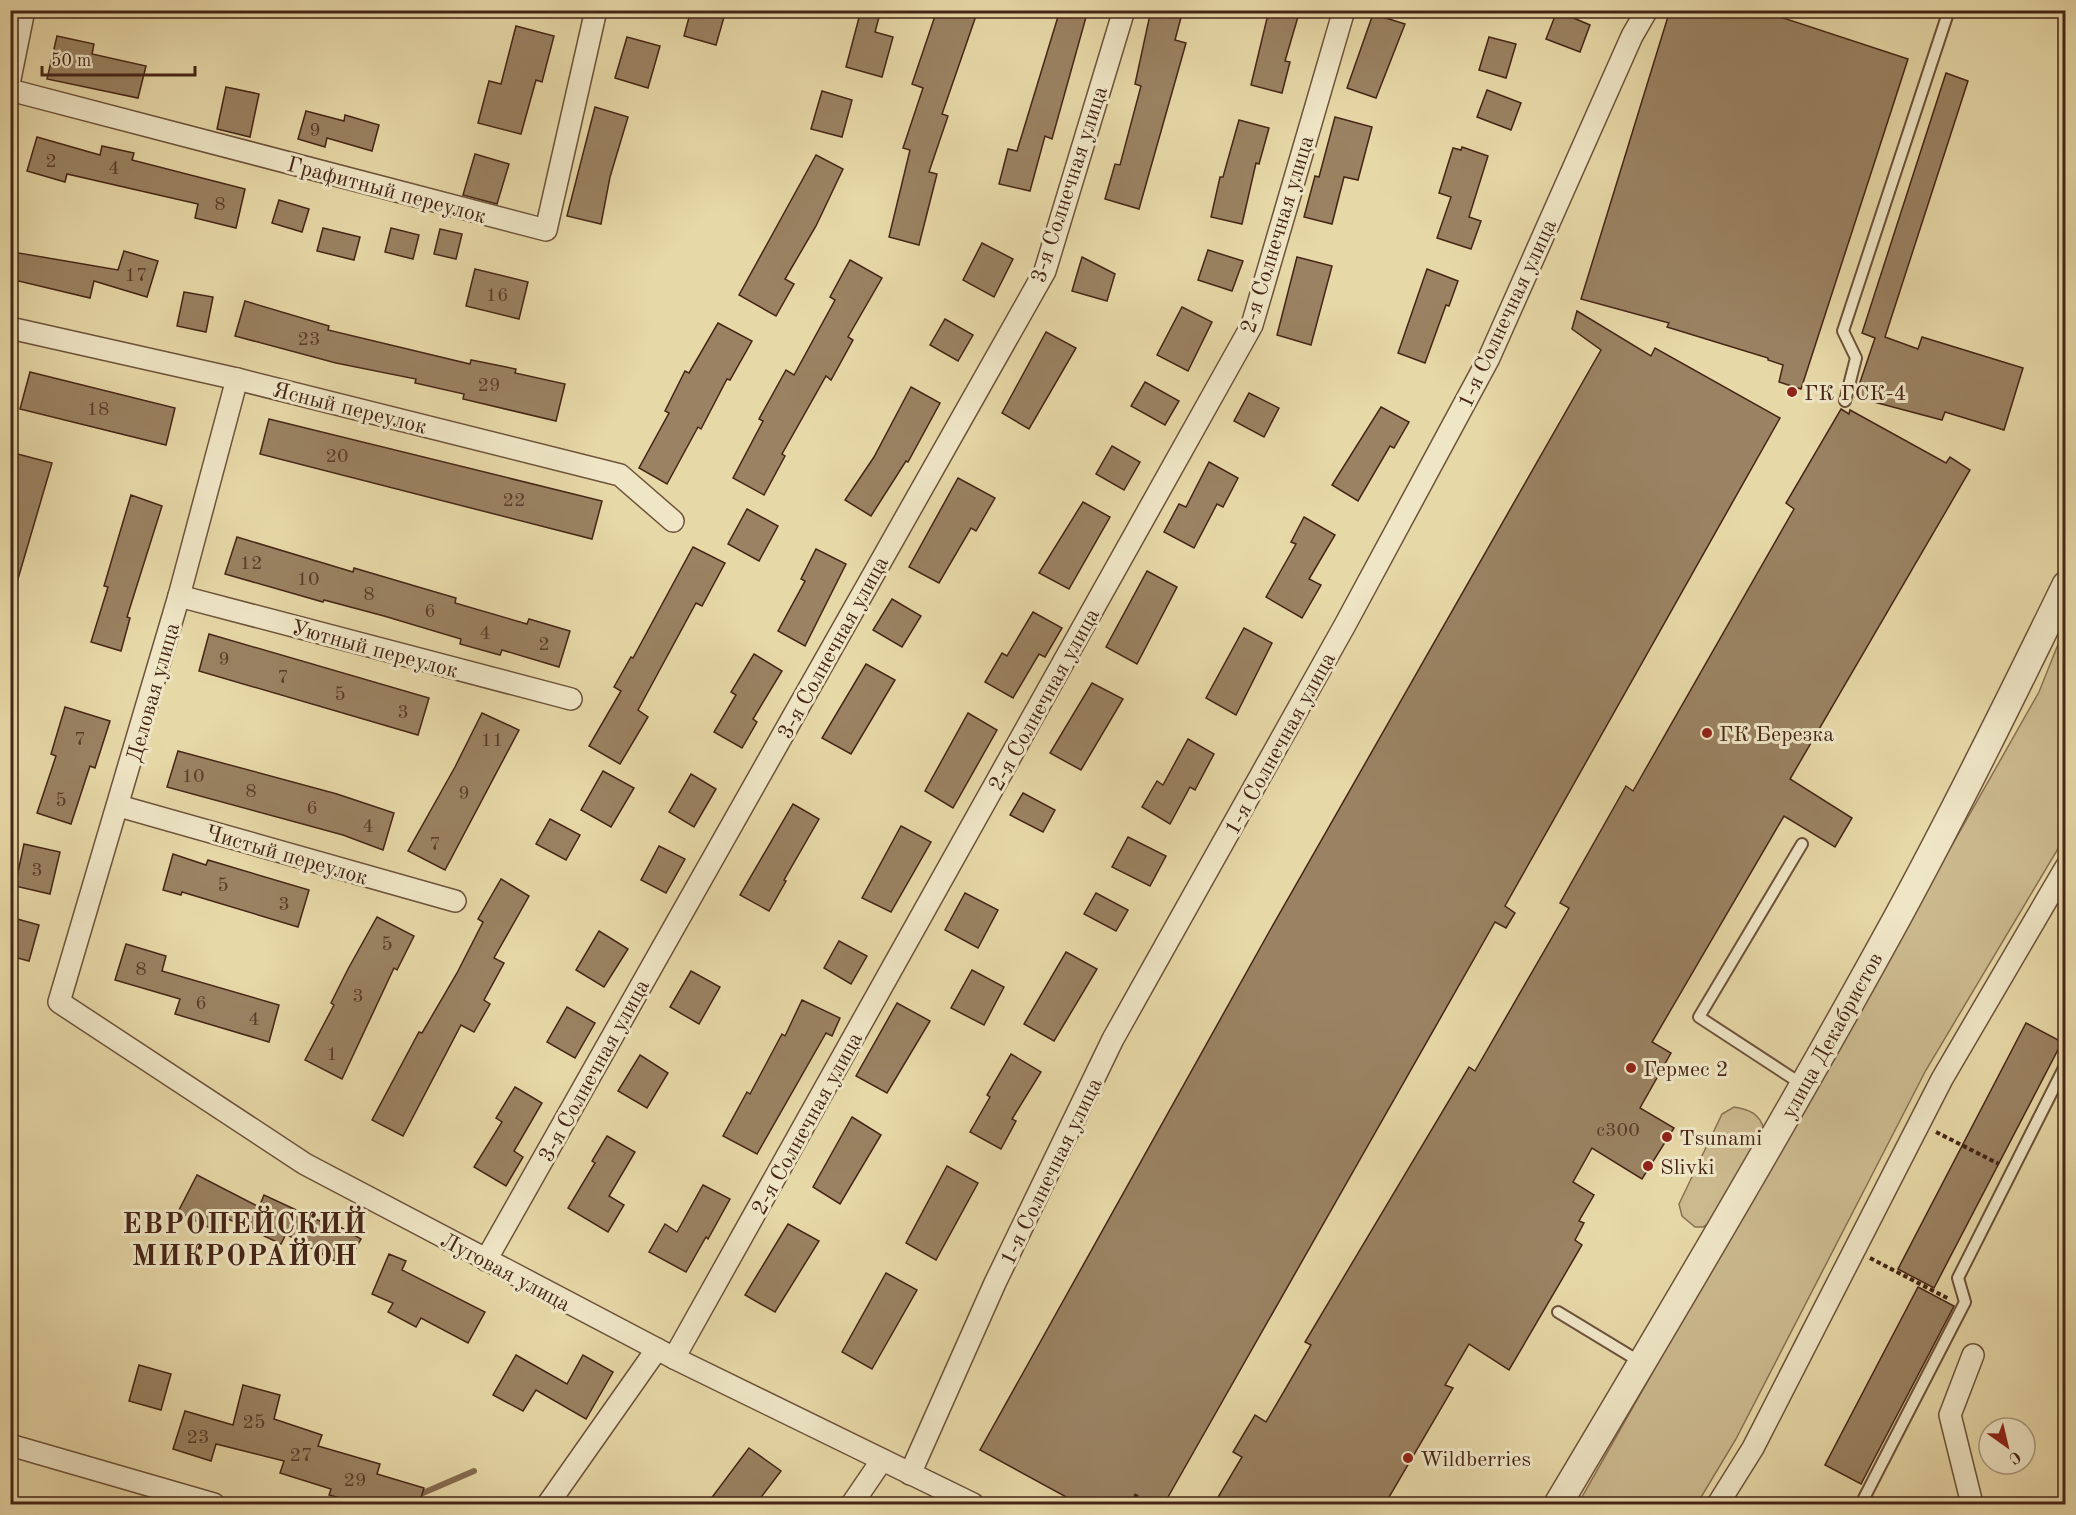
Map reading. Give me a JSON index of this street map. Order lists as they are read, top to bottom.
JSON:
{
  "streets": {
    "street": [
      "3-я Солнечная улица",
      "Графитный переулок",
      "2-я Солнечная улица",
      "1-я Солнечная улица",
      "Ясный переулок",
      "Уютный переулок",
      "Деловая улица",
      "Чистый переулок",
      "улица Декабристов",
      "Луговая улица"
    ]
  },
  "crossings": [
    ["3-я Солнечная улица", "Луговая улица"],
    ["2-я Солнечная улица", "Луговая улица"],
    ["1-я Солнечная улица", "Луговая улица"],
    ["Ясный переулок", "Деловая улица"],
    ["Уютный переулок", "Деловая улица"],
    ["Деловая улица", "Чистый переулок"],
    ["Деловая улица", "Луговая улица"]
  ],
  "districts": ["ЕВРОПЕЙСКИЙ МИКРОРАЙОН"],
  "places": [
    "ГК ГСК-4",
    "ГК Березка",
    "Гермес 2",
    "Tsunami",
    "Slivki",
    "Wildberries"
  ],
  "house_numbers": [
    "9",
    "2",
    "4",
    "8",
    "17",
    "16",
    "23",
    "29",
    "18",
    "20",
    "22",
    "12",
    "10",
    "8",
    "6",
    "4",
    "2",
    "9",
    "7",
    "5",
    "3",
    "7",
    "11",
    "10",
    "8",
    "9",
    "5",
    "6",
    "4",
    "7",
    "3",
    "5",
    "3",
    "5",
    "8",
    "3",
    "6",
    "4",
    "1",
    "с300",
    "25",
    "23",
    "27",
    "29"
  ],
  "scale_bar": "50 m",
  "north": "bottom right"
}
